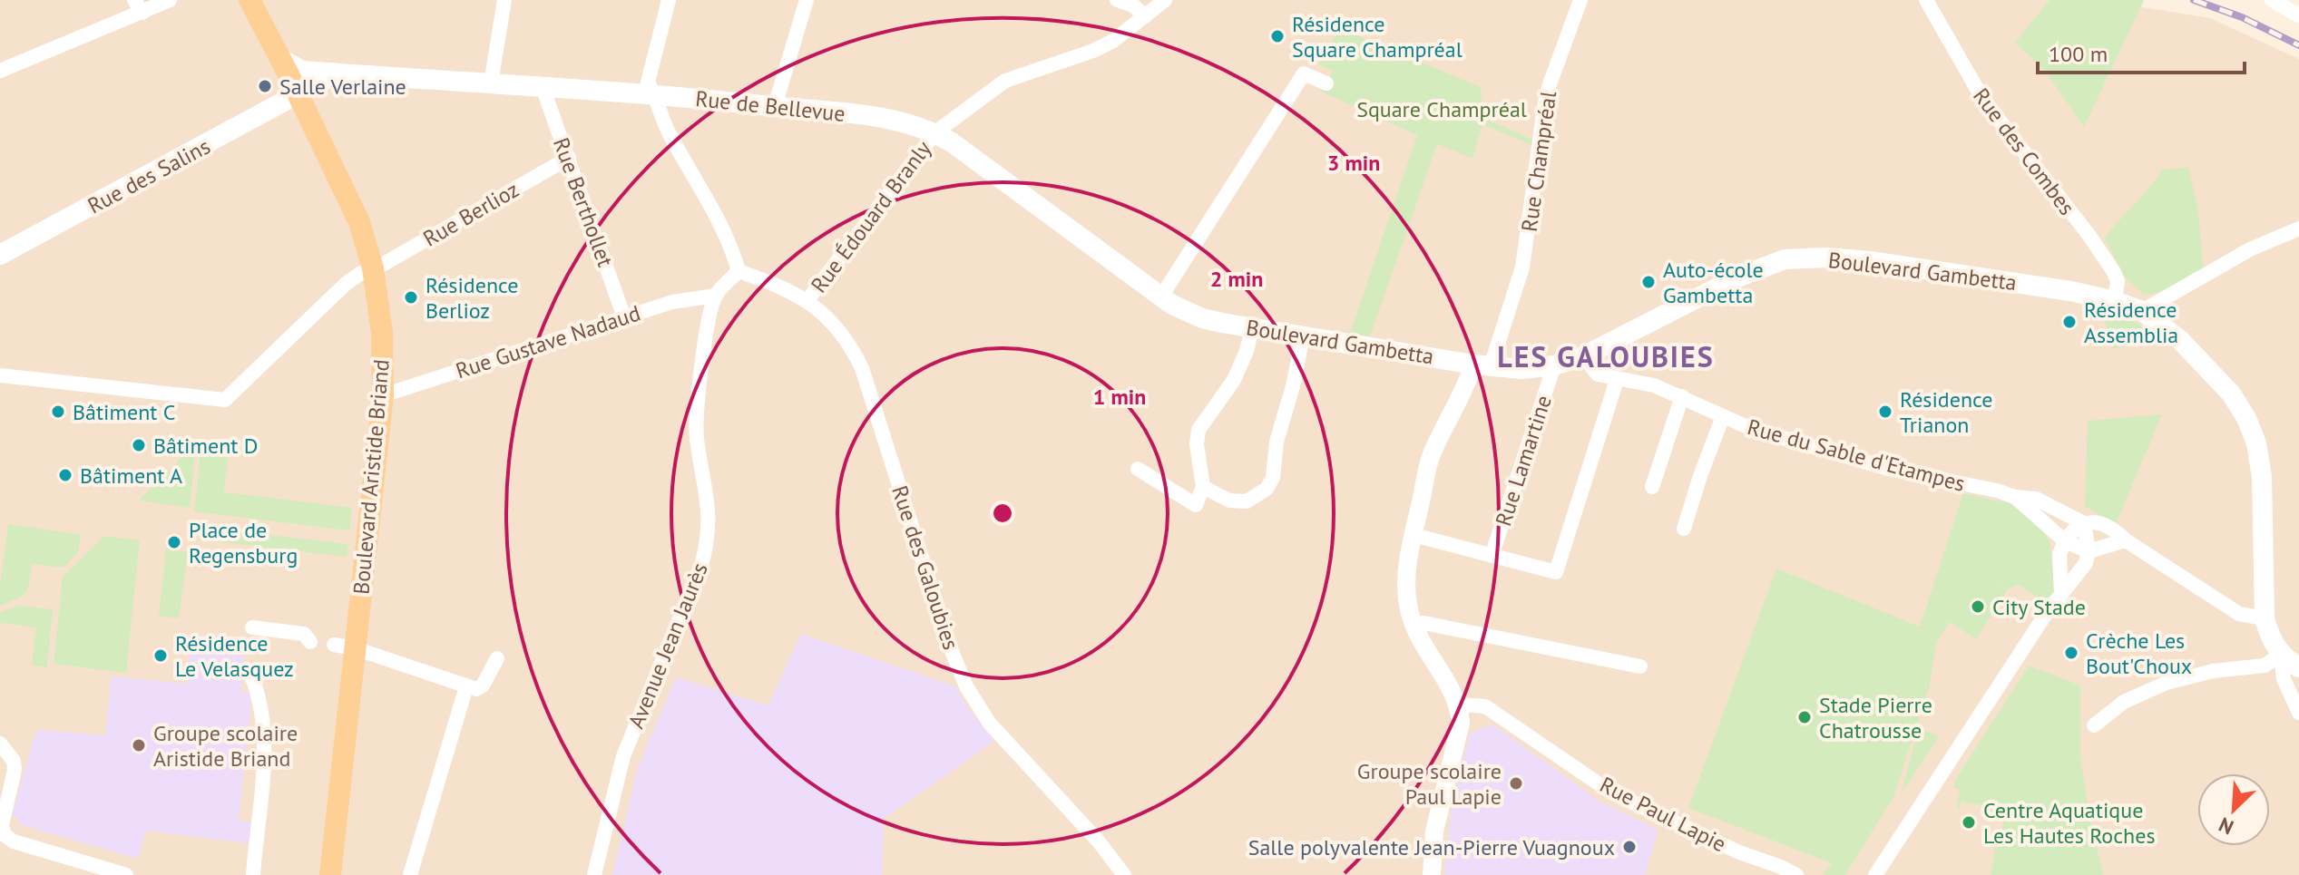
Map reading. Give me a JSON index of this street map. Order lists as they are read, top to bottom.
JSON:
{
  "streets": {
    "main road": [
      "Rue de Bellevue",
      "Rue des Salins",
      "Boulevard Gambetta",
      "Boulevard Aristide Briand"
    ],
    "street": [
      "Rue des Combes",
      "Rue Champréal",
      "Rue Berthollet",
      "Rue Berlioz",
      "Rue Édouard Branly",
      "Rue Gustave Nadaud",
      "Rue du Sable d'Etampes",
      "Rue Lamartine",
      "Rue des Galoubies",
      "Avenue Jean Jaurès",
      "Rue Paul Lapie"
    ]
  },
  "crossings": [
    ["Rue de Bellevue", "Rue Berthollet"],
    ["Rue de Bellevue", "Rue Édouard Branly"],
    ["Rue de Bellevue", "Boulevard Gambetta"],
    ["Rue de Bellevue", "Boulevard Aristide Briand"],
    ["Rue des Combes", "Boulevard Gambetta"],
    ["Rue Champréal", "Boulevard Gambetta"],
    ["Rue des Salins", "Boulevard Aristide Briand"],
    ["Rue Berthollet", "Rue Berlioz"],
    ["Rue Berthollet", "Rue Gustave Nadaud"],
    ["Rue Berlioz", "Boulevard Aristide Briand"],
    ["Rue Édouard Branly", "Boulevard Gambetta"],
    ["Rue Édouard Branly", "Rue des Galoubies"],
    ["Boulevard Gambetta", "Rue du Sable d'Etampes"],
    ["Boulevard Gambetta", "Rue Lamartine"],
    ["Rue Gustave Nadaud", "Boulevard Aristide Briand"],
    ["Rue Gustave Nadaud", "Avenue Jean Jaurès"]
  ],
  "districts": ["LES GALOUBIES"],
  "parks": ["Square Champréal"],
  "places": [
    "Résidence Square Champréal",
    "Salle Verlaine",
    "Auto-école Gambetta",
    "Résidence Berlioz",
    "Résidence Assemblia",
    "Bâtiment C",
    "Résidence Trianon",
    "Bâtiment D",
    "Bâtiment A",
    "Place de Regensburg",
    "City Stade",
    "Crèche Les Bout'Choux",
    "Résidence Le Velasquez",
    "Stade Pierre Chatrousse",
    "Groupe scolaire Aristide Briand",
    "Groupe scolaire Paul Lapie",
    "Centre Aquatique Les Hautes Roches",
    "Salle polyvalente Jean-Pierre Vuagnoux"
  ],
  "scale_bar": "100 m",
  "north": "bottom left",
  "rings": ["3 min", "2 min", "1 min"]
}
